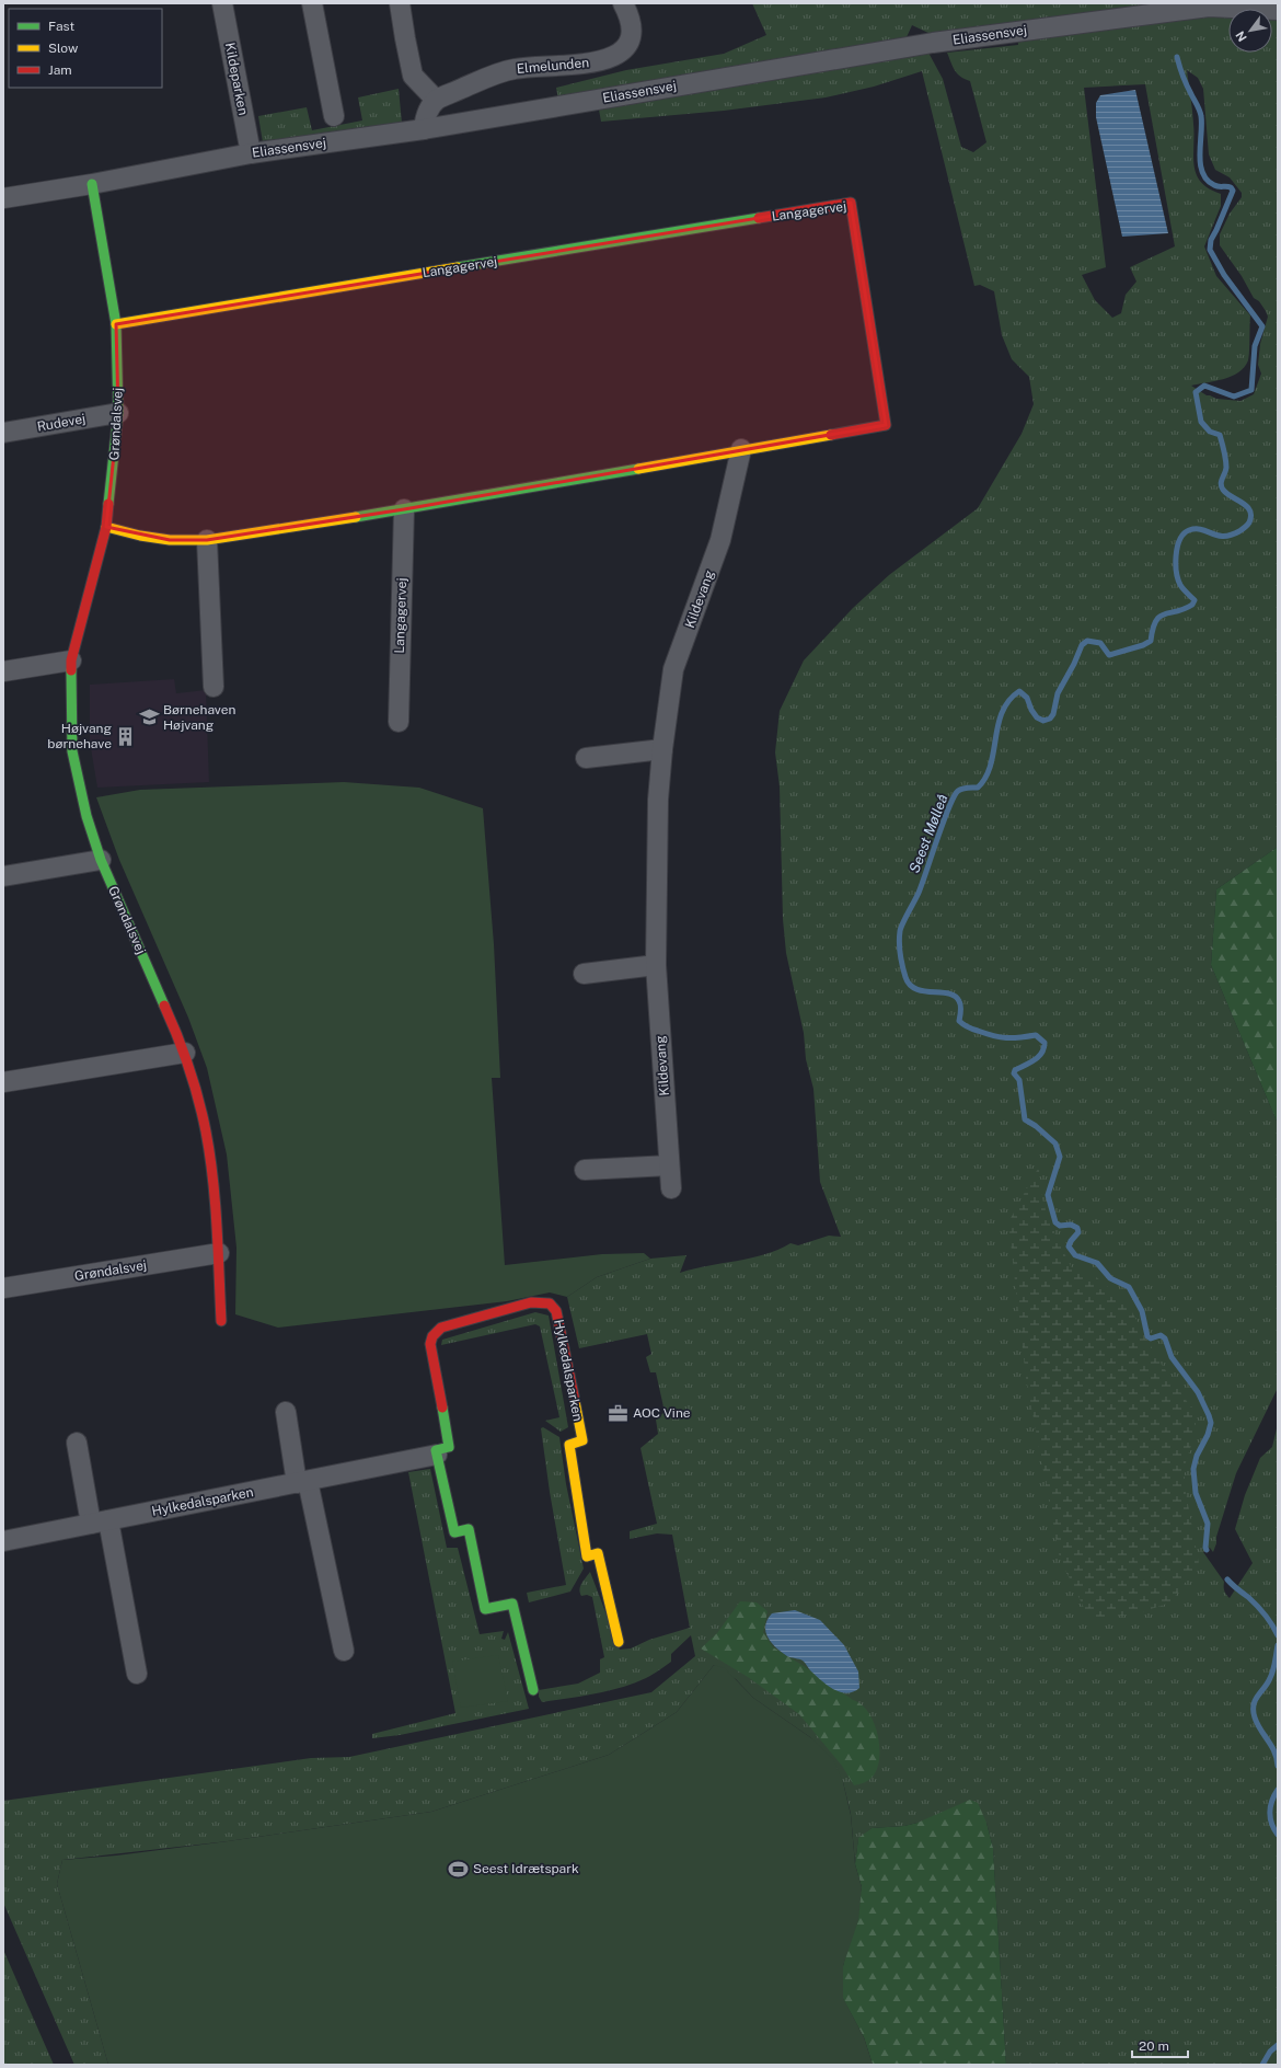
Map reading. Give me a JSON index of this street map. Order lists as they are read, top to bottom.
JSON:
{
  "streets": {
    "street": [
      "Eliassensvej",
      "Elmelunden",
      "Kildeparken",
      "Langagervej",
      "Rudevej",
      "Grøndalsvej",
      "Kildevang",
      "Hylkedalsparken"
    ]
  },
  "crossings": [
    ["Eliassensvej", "Kildeparken"],
    ["Eliassensvej", "Grøndalsvej"],
    ["Langagervej", "Grøndalsvej"],
    ["Langagervej", "Kildevang"],
    ["Rudevej", "Grøndalsvej"]
  ],
  "water": ["Seest Mølleå"],
  "places": {
    "school or university": ["Børnehaven Højvang"],
    "building": ["Højvang børnehave"],
    "office": ["AOC Vine"],
    "sports": ["Seest Idrætspark"]
  },
  "legend": ["Fast", "Slow", "Jam"],
  "scale_bar": "20 m",
  "north": "bottom left"
}
